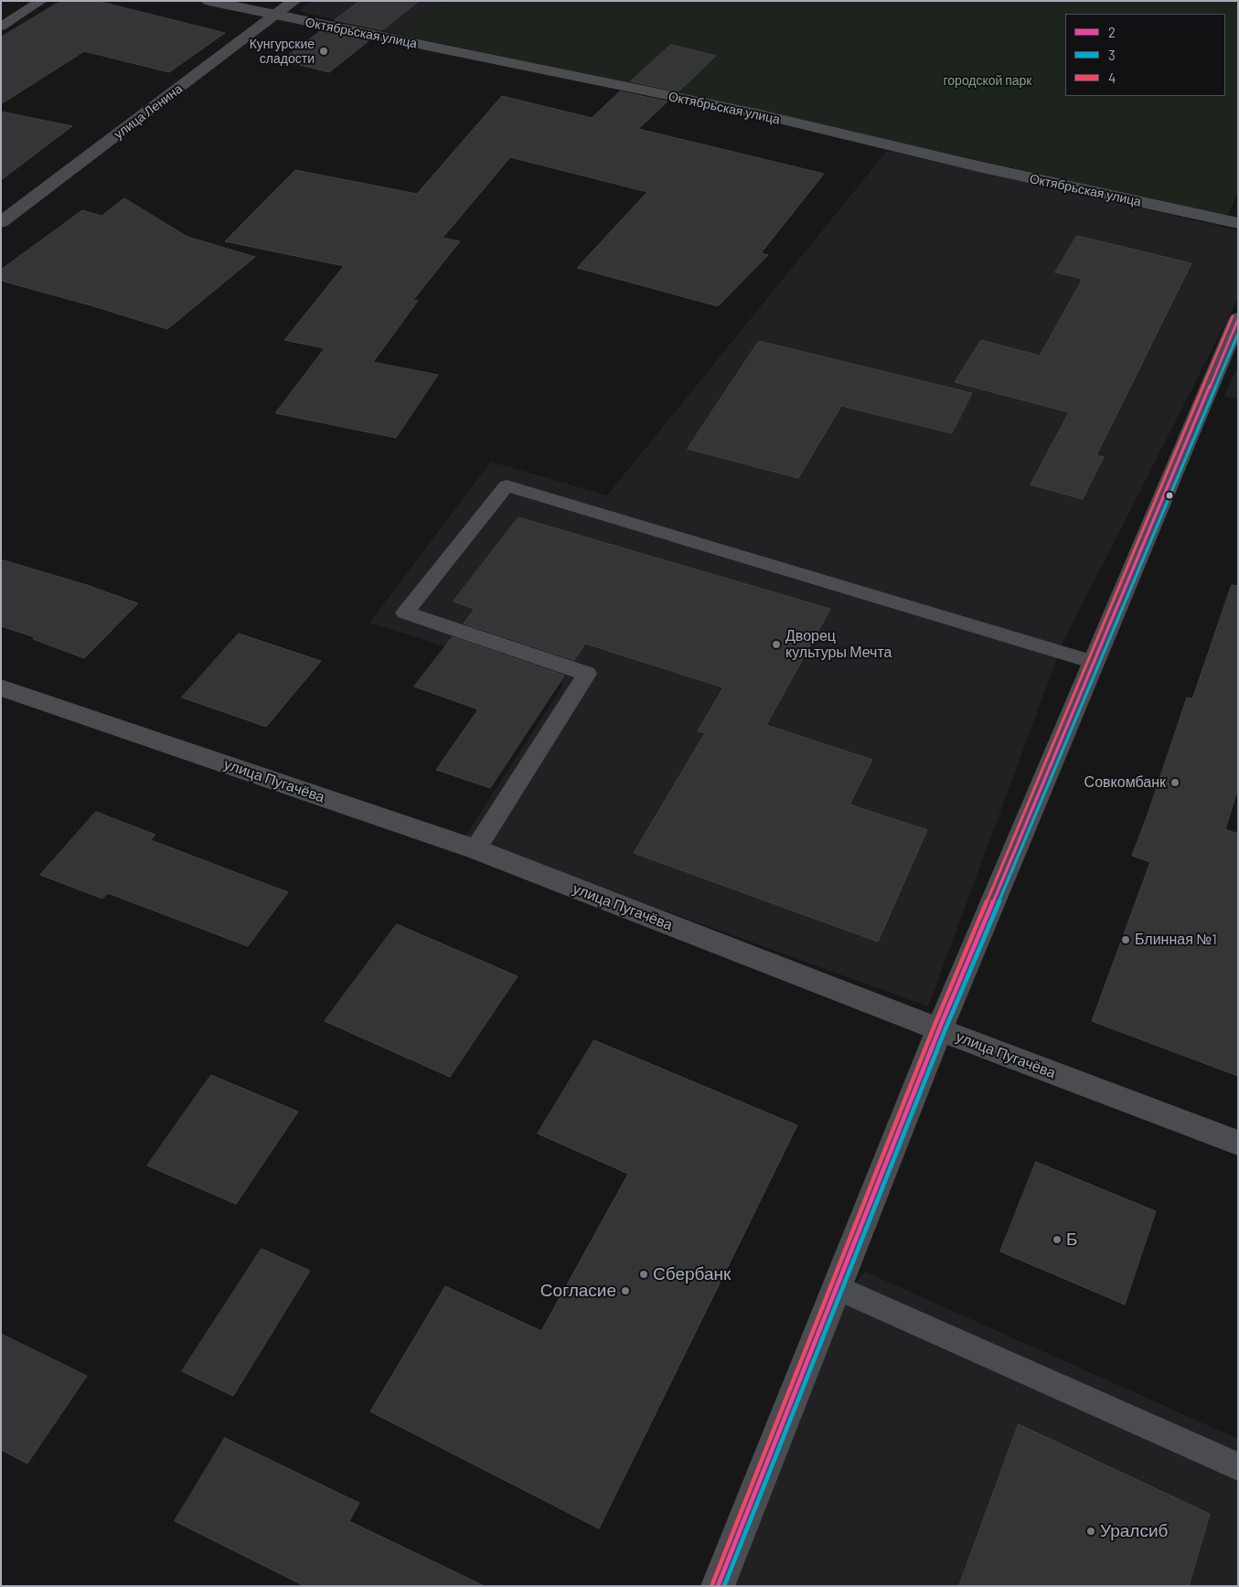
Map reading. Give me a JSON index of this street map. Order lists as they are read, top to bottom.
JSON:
{
  "streets": {
    "main road": ["улица Ленина"],
    "street": ["Октябрьская улица", "улица Пугачёва"]
  },
  "crossings": [
    ["Октябрьская улица", "улица Ленина"]
  ],
  "parks": ["городской парк"],
  "places": [
    "Кунгурские сладости",
    "Дворец культуры Мечта",
    "Совкомбанк",
    "Блинная №1",
    "Б",
    "Сбербанк",
    "Согласие",
    "Уралсиб"
  ],
  "lines": ["transit line 4", "transit line 2", "transit line 3"],
  "legend": ["2", "3", "4"]
}
